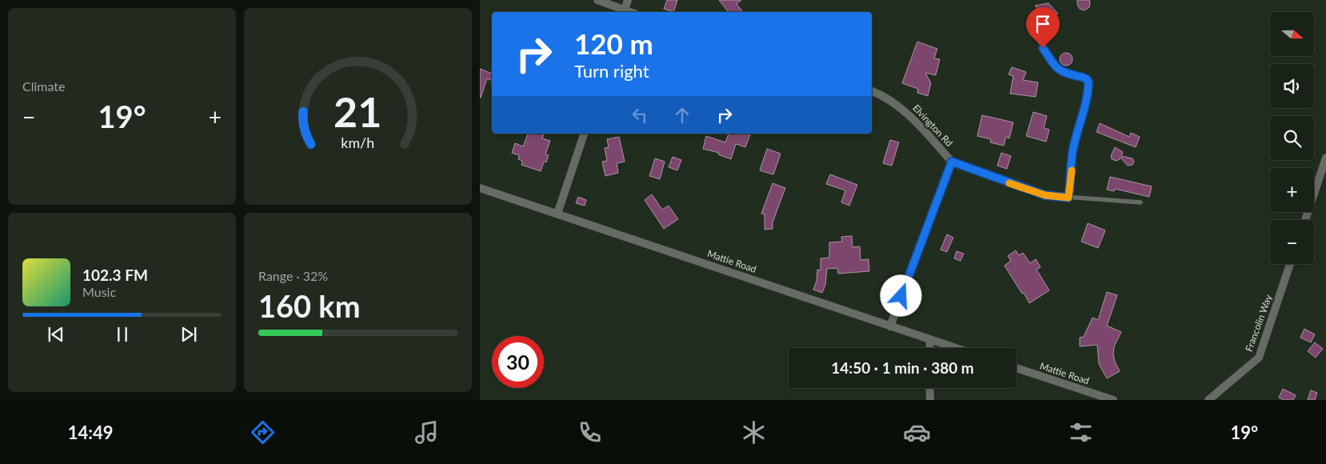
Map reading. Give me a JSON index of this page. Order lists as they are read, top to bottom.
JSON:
{
  "streets": {
    "street": ["Elvington Rd", "Mattie Road", "Francolin Way"]
  },
  "crossings": [
    ["Elvington Rd", "Mattie Road"]
  ],
  "north": "right",
  "page": {
    "tile": [
      "Climate",
      ["Range · 32%", "160 km"]
    ],
    "map_buttons": ["+", "−"],
    "turn": ["120 m", "Turn right"],
    "heat": ["−", "19°", "+"],
    "song": ["102.3 FM", "Music"],
    "limit": "30",
    "trip": "14:50 · 1 min · 380 m",
    "tabs": ["14:49", "19°"],
    "gauge": ["21", "km/h"]
  }
}
